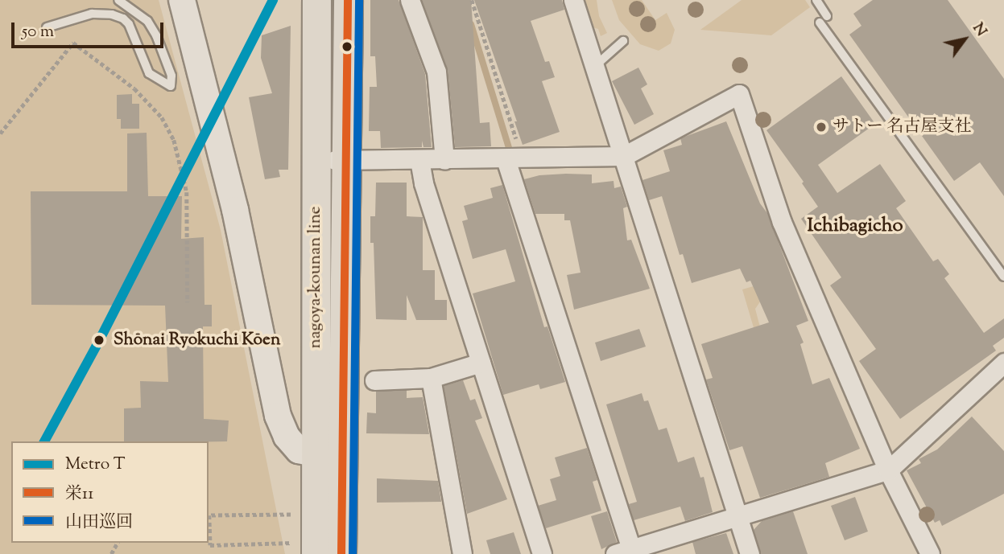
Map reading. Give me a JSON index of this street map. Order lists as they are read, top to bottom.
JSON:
{
  "streets": {
    "main road": ["nagoya-kounan line"]
  },
  "districts": ["Ichibagicho"],
  "places": ["サトー 名古屋支社", "Shōnai Ryokuchi Kōen"],
  "lines": ["metro line T", "transit line 栄11", "transit line 山田巡回"],
  "legend": ["Metro T", "栄11", "山田巡回"],
  "scale_bar": "50 m",
  "north": "top right"
}
